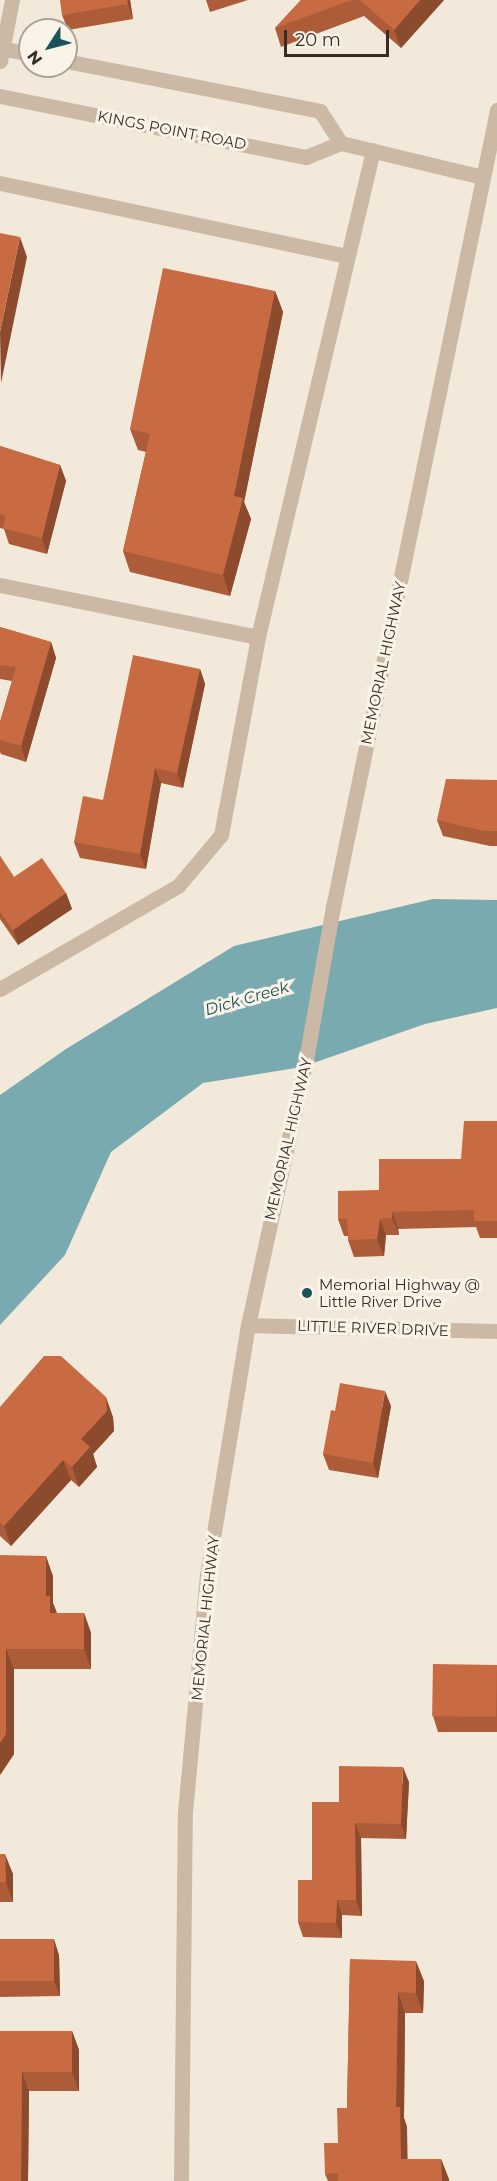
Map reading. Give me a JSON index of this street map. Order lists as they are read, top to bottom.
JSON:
{
  "streets": {
    "street": ["KINGS POINT ROAD", "MEMORIAL HIGHWAY", "LITTLE RIVER DRIVE"]
  },
  "crossings": [
    ["MEMORIAL HIGHWAY", "LITTLE RIVER DRIVE"]
  ],
  "water": ["Dick Creek"],
  "places": ["Memorial Highway @ Little River Drive"],
  "scale_bar": "20 m",
  "north": "bottom left"
}
